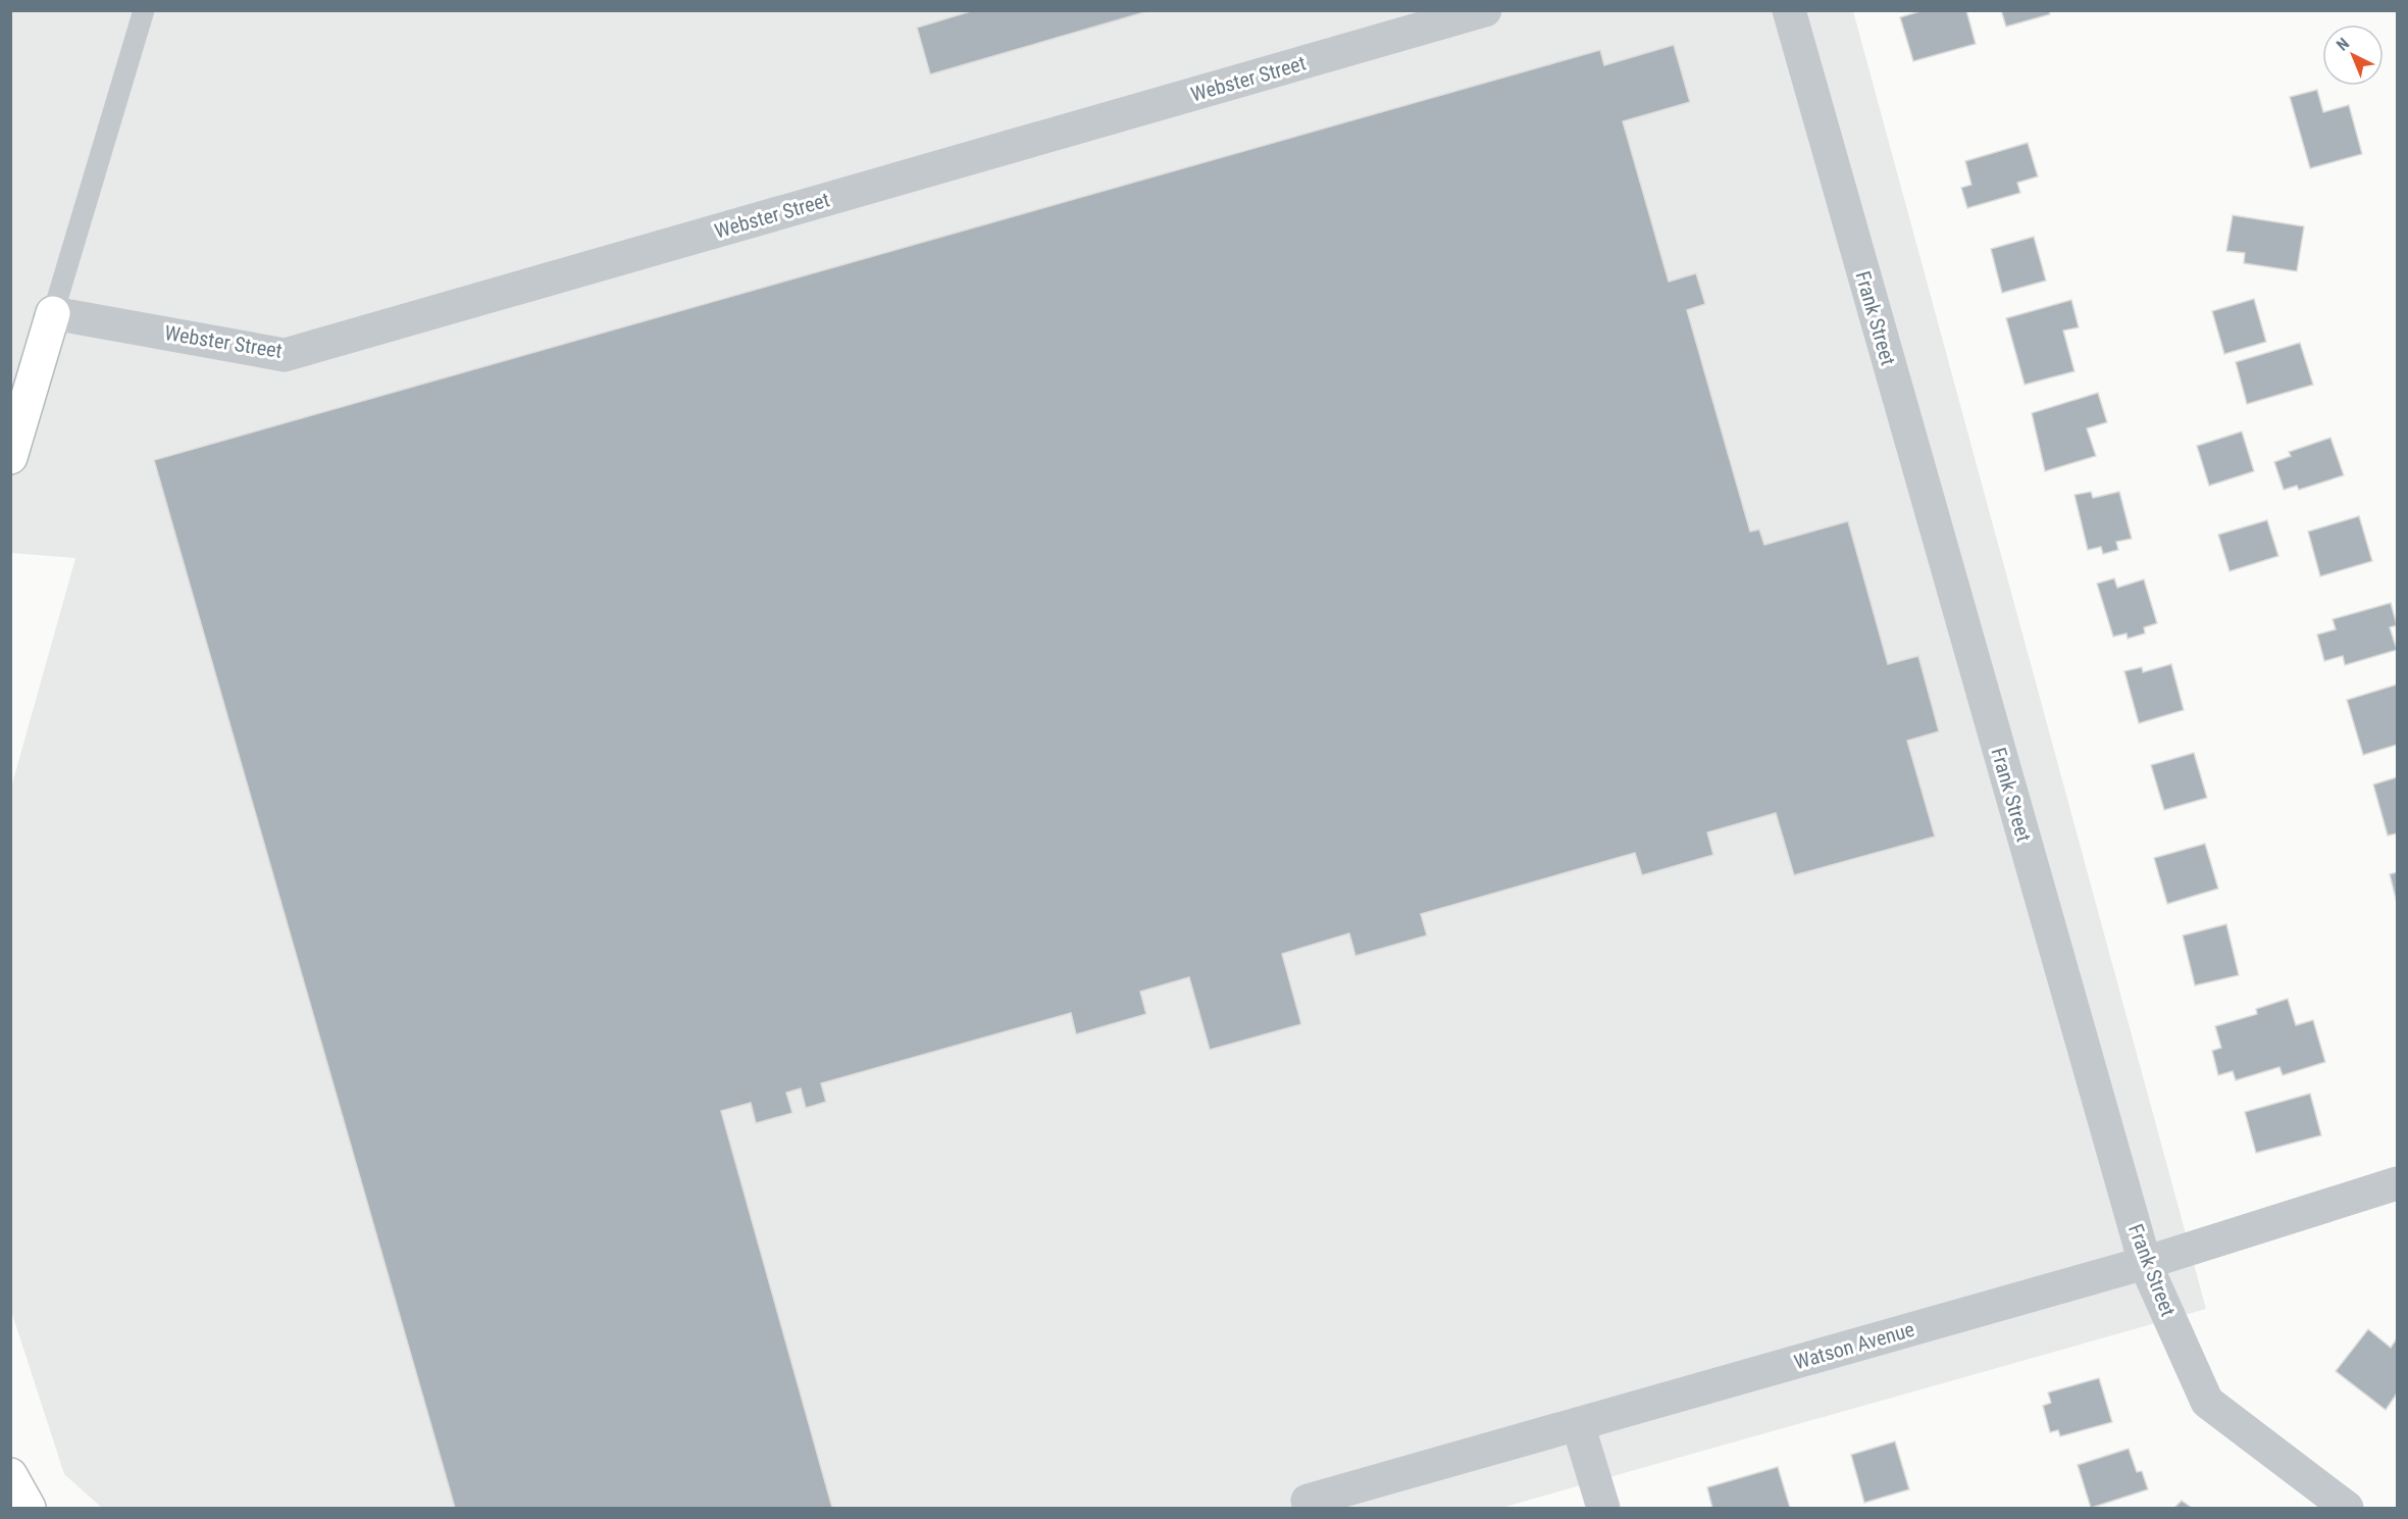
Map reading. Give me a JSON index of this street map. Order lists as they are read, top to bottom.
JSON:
{
  "streets": {
    "street": ["Webster Street", "Frank Street", "Watson Avenue"]
  },
  "crossings": [
    ["Frank Street", "Watson Avenue"]
  ],
  "north": "top left"
}
